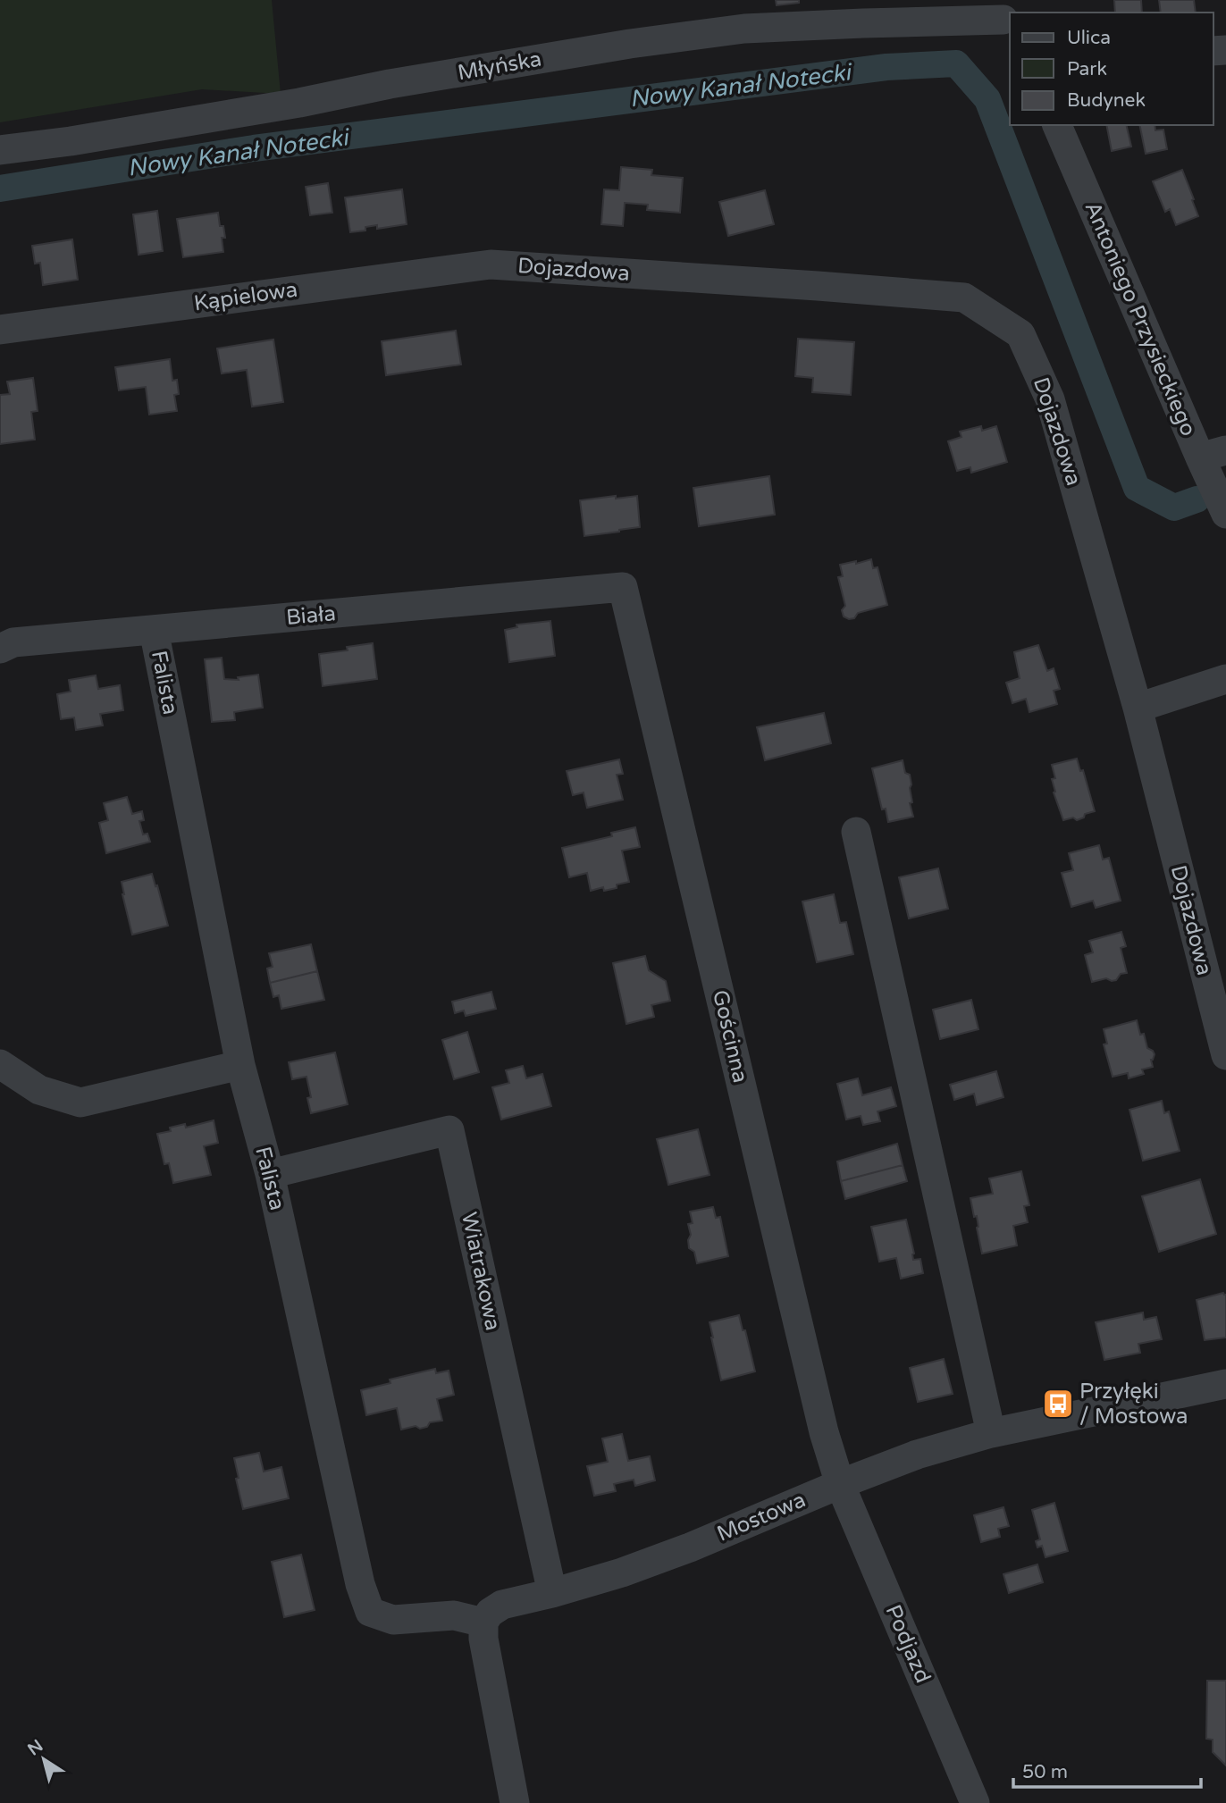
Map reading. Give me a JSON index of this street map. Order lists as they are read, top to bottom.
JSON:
{
  "streets": {
    "street": [
      "Młyńska",
      "Dojazdowa",
      "Kąpielowa",
      "Antoniego Przysieckiego",
      "Biała",
      "Falista",
      "Gościnna",
      "Wiatrakowa",
      "Mostowa",
      "Podjazd"
    ]
  },
  "crossings": [
    ["Dojazdowa", "Kąpielowa"],
    ["Biała", "Falista"],
    ["Biała", "Gościnna"],
    ["Falista", "Wiatrakowa"],
    ["Falista", "Mostowa"],
    ["Gościnna", "Mostowa"],
    ["Gościnna", "Podjazd"],
    ["Wiatrakowa", "Mostowa"],
    ["Mostowa", "Podjazd"]
  ],
  "water": ["Nowy Kanał Notecki"],
  "places": {
    "bus stop": ["Przyłęki / Mostowa"]
  },
  "legend": ["Ulica", "Park", "Budynek"],
  "scale_bar": "50 m",
  "north": "top left"
}
